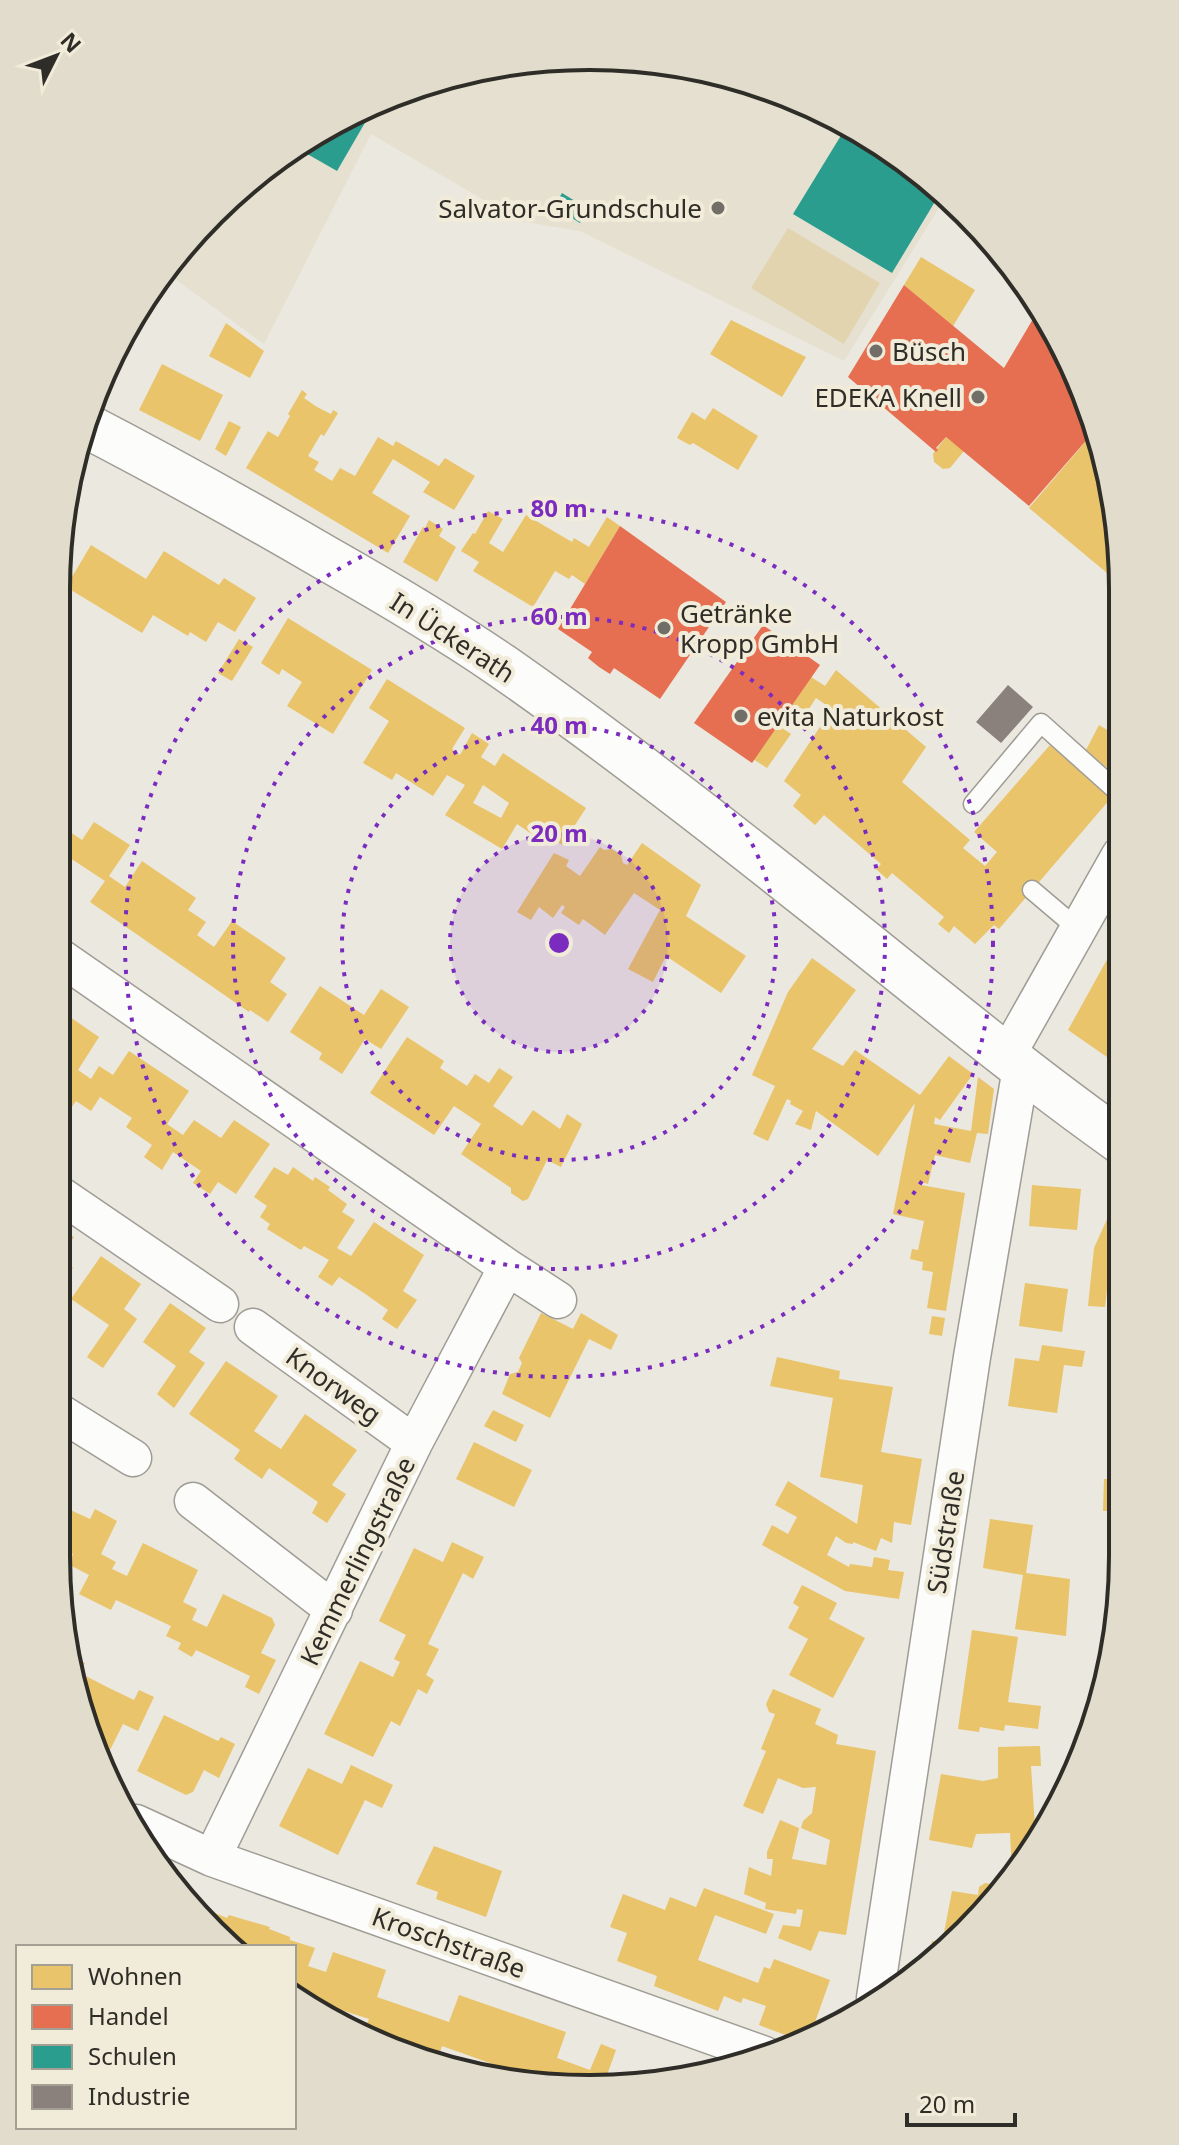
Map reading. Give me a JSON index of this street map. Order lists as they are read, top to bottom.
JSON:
{
  "streets": {
    "main road": ["In Ückerath"],
    "street": [
      "Knorweg",
      "Südstraße",
      "Kemmerlingstraße",
      "Kroschstraße"
    ]
  },
  "crossings": [
    ["In Ückerath", "Südstraße"],
    ["Knorweg", "Kemmerlingstraße"],
    ["Kemmerlingstraße", "Kroschstraße"]
  ],
  "places": [
    "Salvator-Grundschule",
    "Büsch",
    "EDEKA Knell",
    "Getränke Kropp GmbH",
    "evita Naturkost"
  ],
  "legend": [
    "Wohnen",
    "Handel",
    "Schulen",
    "Industrie"
  ],
  "scale_bar": "20 m",
  "north": "top right",
  "rings": [
    "80 m",
    "60 m",
    "40 m",
    "20 m"
  ]
}
